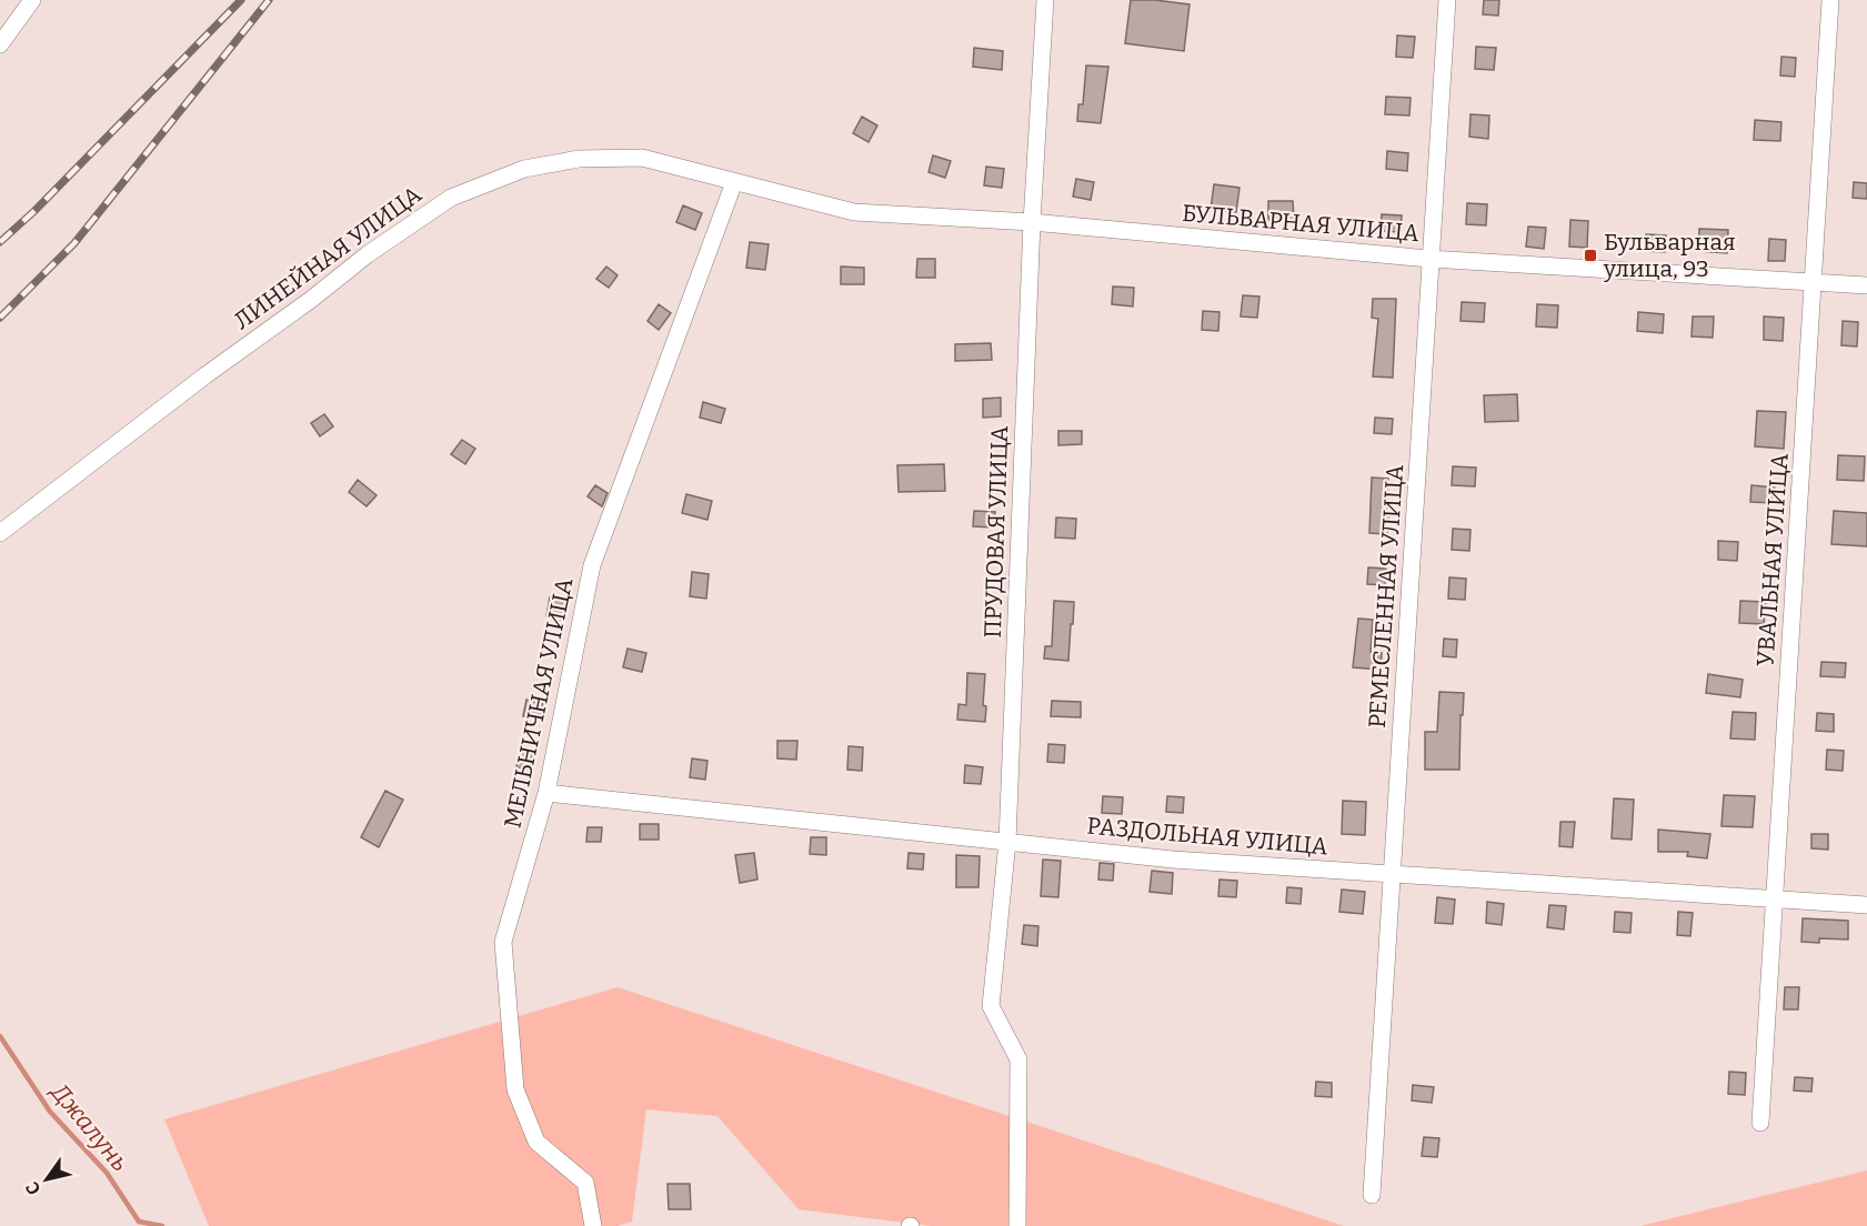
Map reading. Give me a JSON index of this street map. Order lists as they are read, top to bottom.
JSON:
{
  "streets": {
    "street": [
      "БУЛЬВАРНАЯ УЛИЦА",
      "ЛИНЕЙНАЯ УЛИЦА",
      "ПРУДОВАЯ УЛИЦА",
      "УВАЛЬНАЯ УЛИЦА",
      "РЕМЕСЛЕННАЯ УЛИЦА",
      "МЕЛЬНИЧНАЯ УЛИЦА",
      "РАЗДОЛЬНАЯ УЛИЦА"
    ]
  },
  "crossings": [
    ["БУЛЬВАРНАЯ УЛИЦА", "ЛИНЕЙНАЯ УЛИЦА"],
    ["БУЛЬВАРНАЯ УЛИЦА", "ПРУДОВАЯ УЛИЦА"],
    ["БУЛЬВАРНАЯ УЛИЦА", "УВАЛЬНАЯ УЛИЦА"],
    ["БУЛЬВАРНАЯ УЛИЦА", "РЕМЕСЛЕННАЯ УЛИЦА"],
    ["БУЛЬВАРНАЯ УЛИЦА", "МЕЛЬНИЧНАЯ УЛИЦА"],
    ["ЛИНЕЙНАЯ УЛИЦА", "МЕЛЬНИЧНАЯ УЛИЦА"],
    ["ПРУДОВАЯ УЛИЦА", "РАЗДОЛЬНАЯ УЛИЦА"],
    ["УВАЛЬНАЯ УЛИЦА", "РАЗДОЛЬНАЯ УЛИЦА"],
    ["РЕМЕСЛЕННАЯ УЛИЦА", "РАЗДОЛЬНАЯ УЛИЦА"],
    ["МЕЛЬНИЧНАЯ УЛИЦА", "РАЗДОЛЬНАЯ УЛИЦА"]
  ],
  "water": ["Джалунь"],
  "places": {
    "transit": ["Бульварная улица, 93"]
  },
  "north": "bottom left"
}
